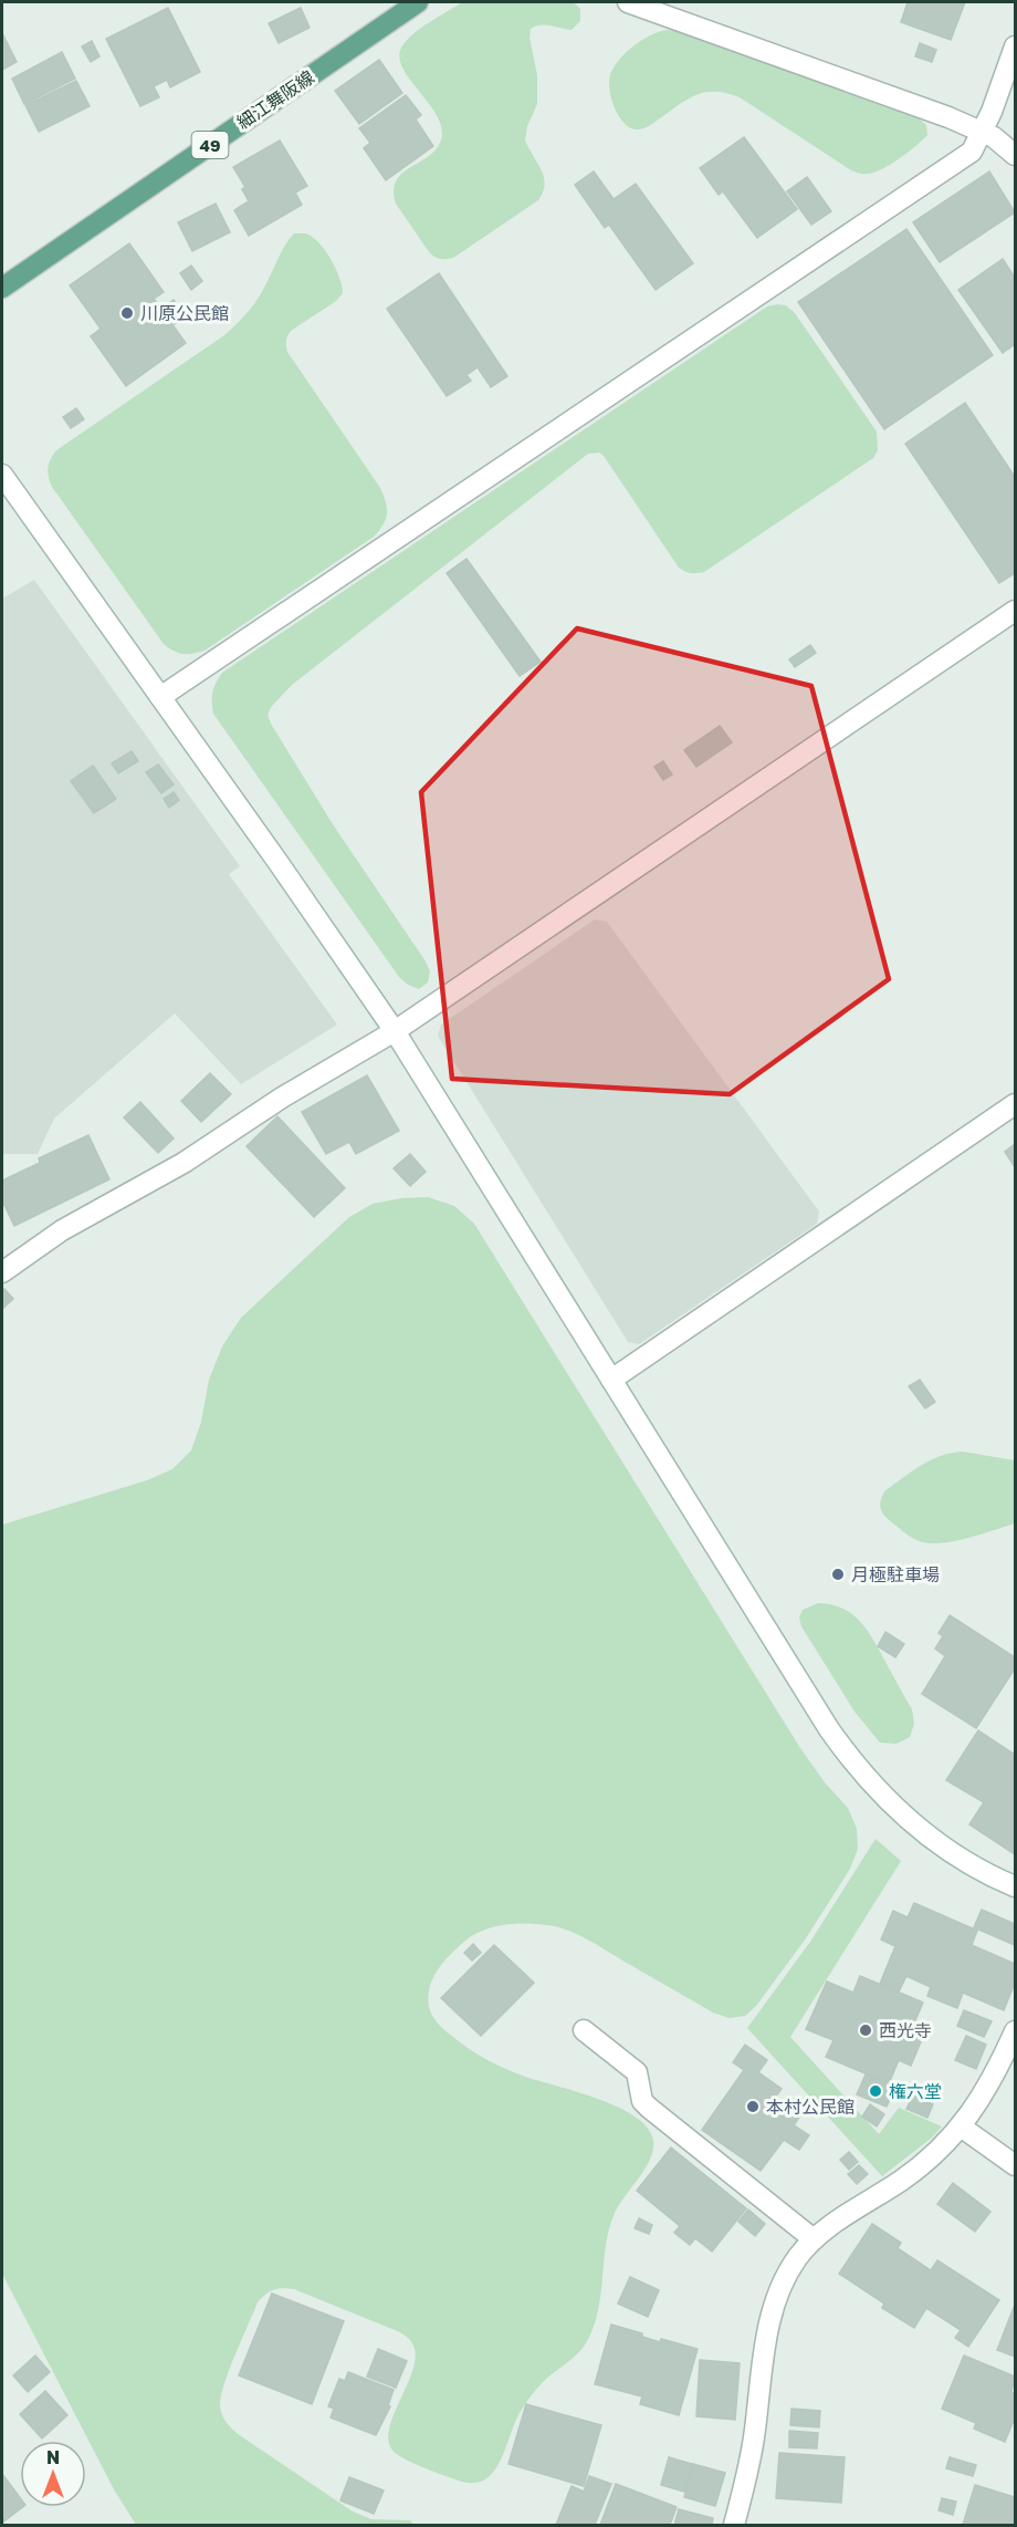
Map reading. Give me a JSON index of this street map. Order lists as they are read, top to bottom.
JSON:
{
  "streets": {
    "main road": ["細江舞阪線", "49"]
  },
  "places": [
    "川原公民館",
    "月極駐車場",
    "西光寺",
    "権六堂",
    "本村公民館"
  ],
  "north": "top"
}
